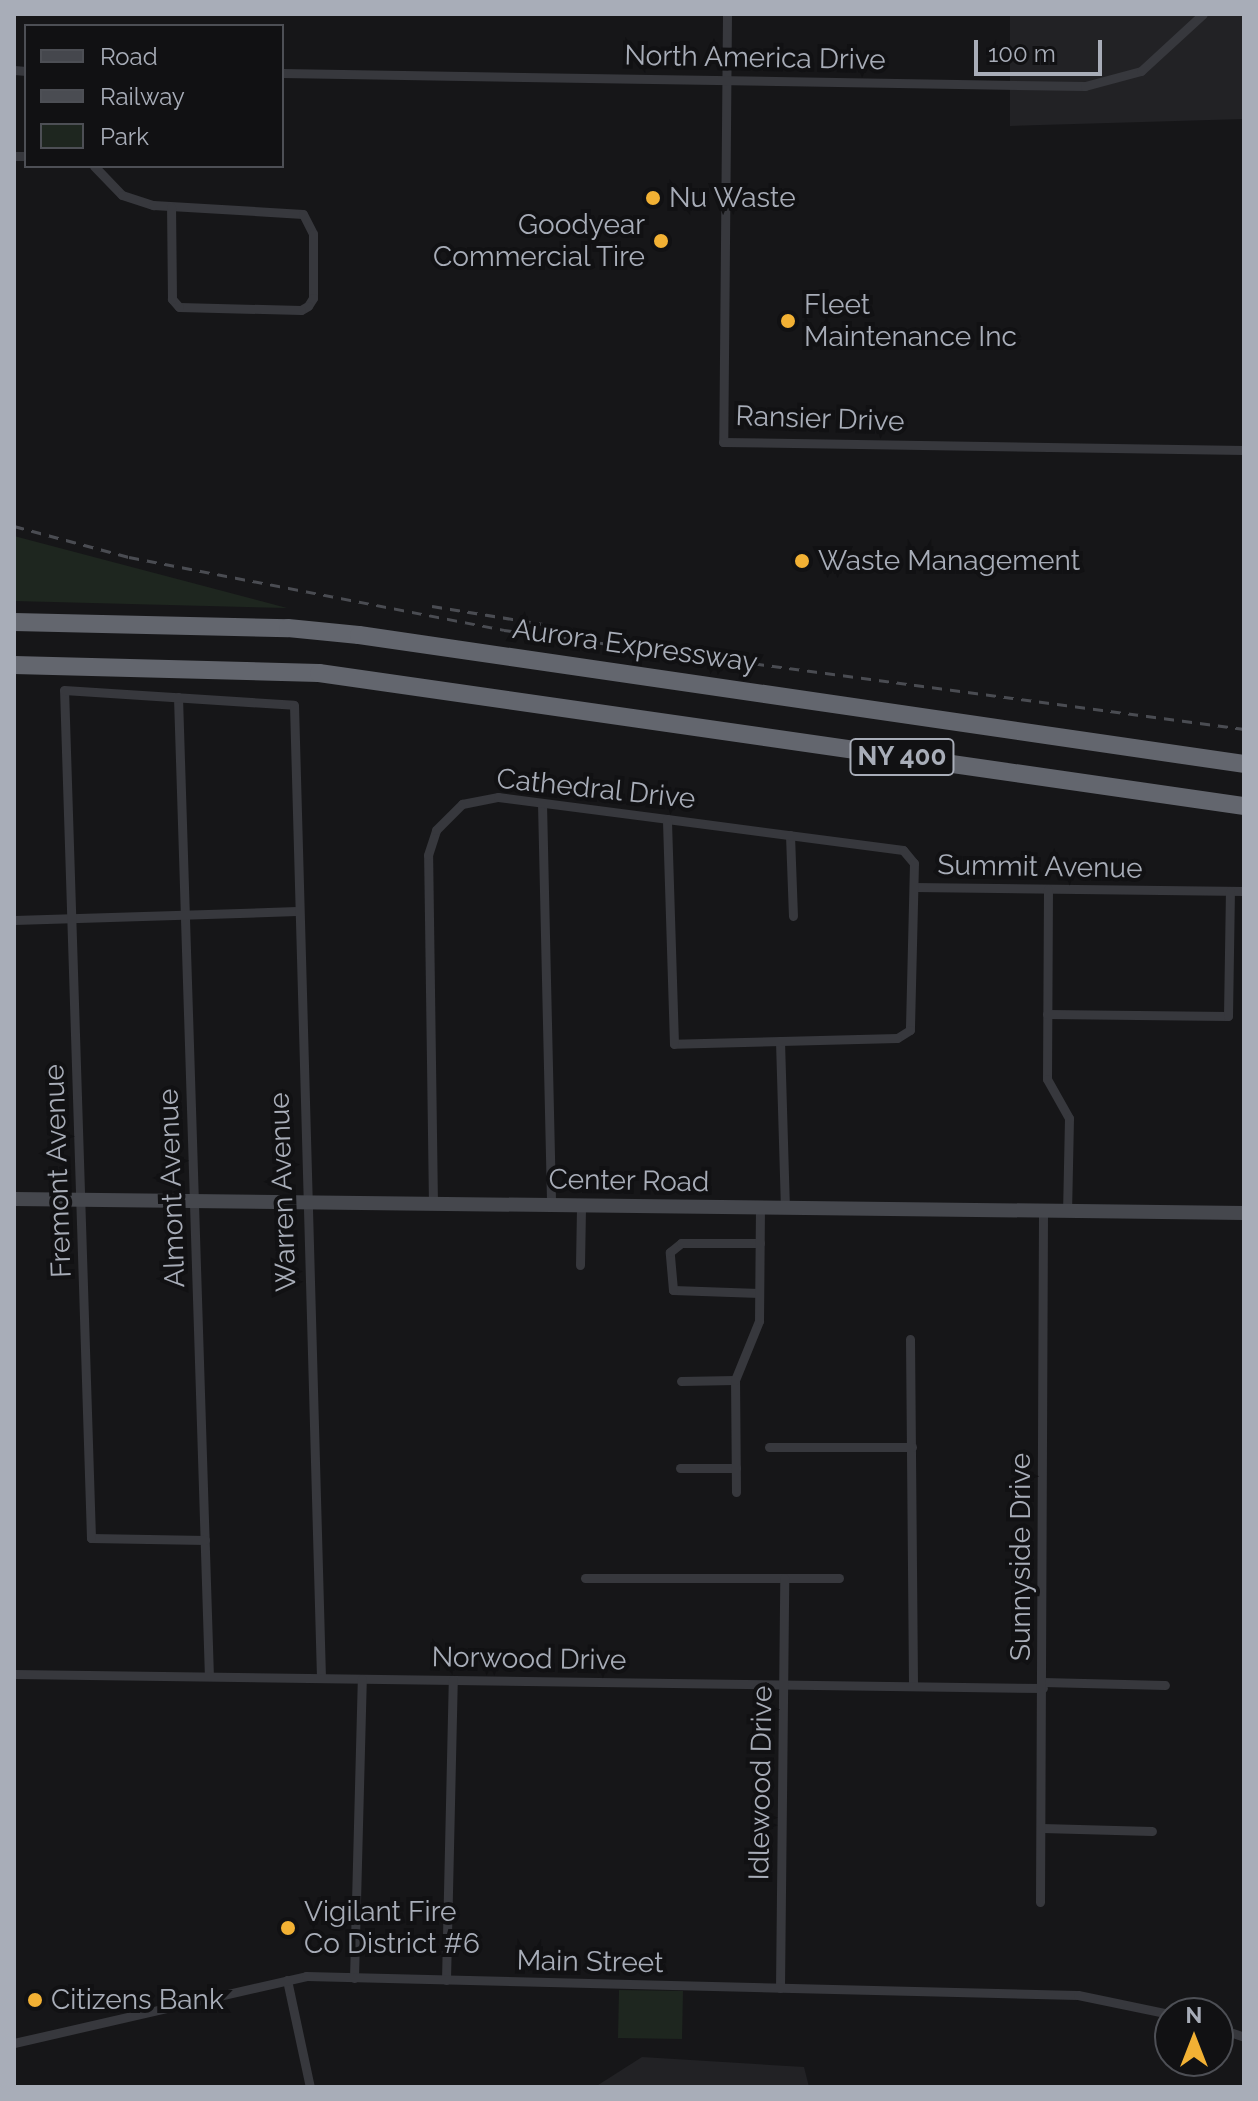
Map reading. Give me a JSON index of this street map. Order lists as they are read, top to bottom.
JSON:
{
  "streets": {
    "highway": ["Aurora Expressway", "NY 400"],
    "main road": ["Center Road"],
    "street": [
      "North America Drive",
      "Ransier Drive",
      "Cathedral Drive",
      "Summit Avenue",
      "Fremont Avenue",
      "Almont Avenue",
      "Warren Avenue",
      "Sunnyside Drive",
      "Norwood Drive",
      "Idlewood Drive",
      "Main Street"
    ]
  },
  "crossings": [
    ["North America Drive", "Ransier Drive"],
    ["Cathedral Drive", "Summit Avenue"],
    ["Cathedral Drive", "Center Road"],
    ["Fremont Avenue", "Center Road"],
    ["Fremont Avenue", "Almont Avenue"],
    ["Fremont Avenue", "Warren Avenue"],
    ["Center Road", "Almont Avenue"],
    ["Center Road", "Warren Avenue"],
    ["Center Road", "Sunnyside Drive"],
    ["Almont Avenue", "Warren Avenue"],
    ["Almont Avenue", "Norwood Drive"],
    ["Warren Avenue", "Norwood Drive"],
    ["Sunnyside Drive", "Norwood Drive"],
    ["Norwood Drive", "Idlewood Drive"],
    ["Idlewood Drive", "Main Street"]
  ],
  "places": [
    "Nu Waste",
    "Goodyear Commercial Tire",
    "Fleet Maintenance Inc",
    "Waste Management",
    "Vigilant Fire Co District #6",
    "Citizens Bank"
  ],
  "legend": ["Road", "Railway", "Park"],
  "scale_bar": "100 m",
  "north": "top"
}
